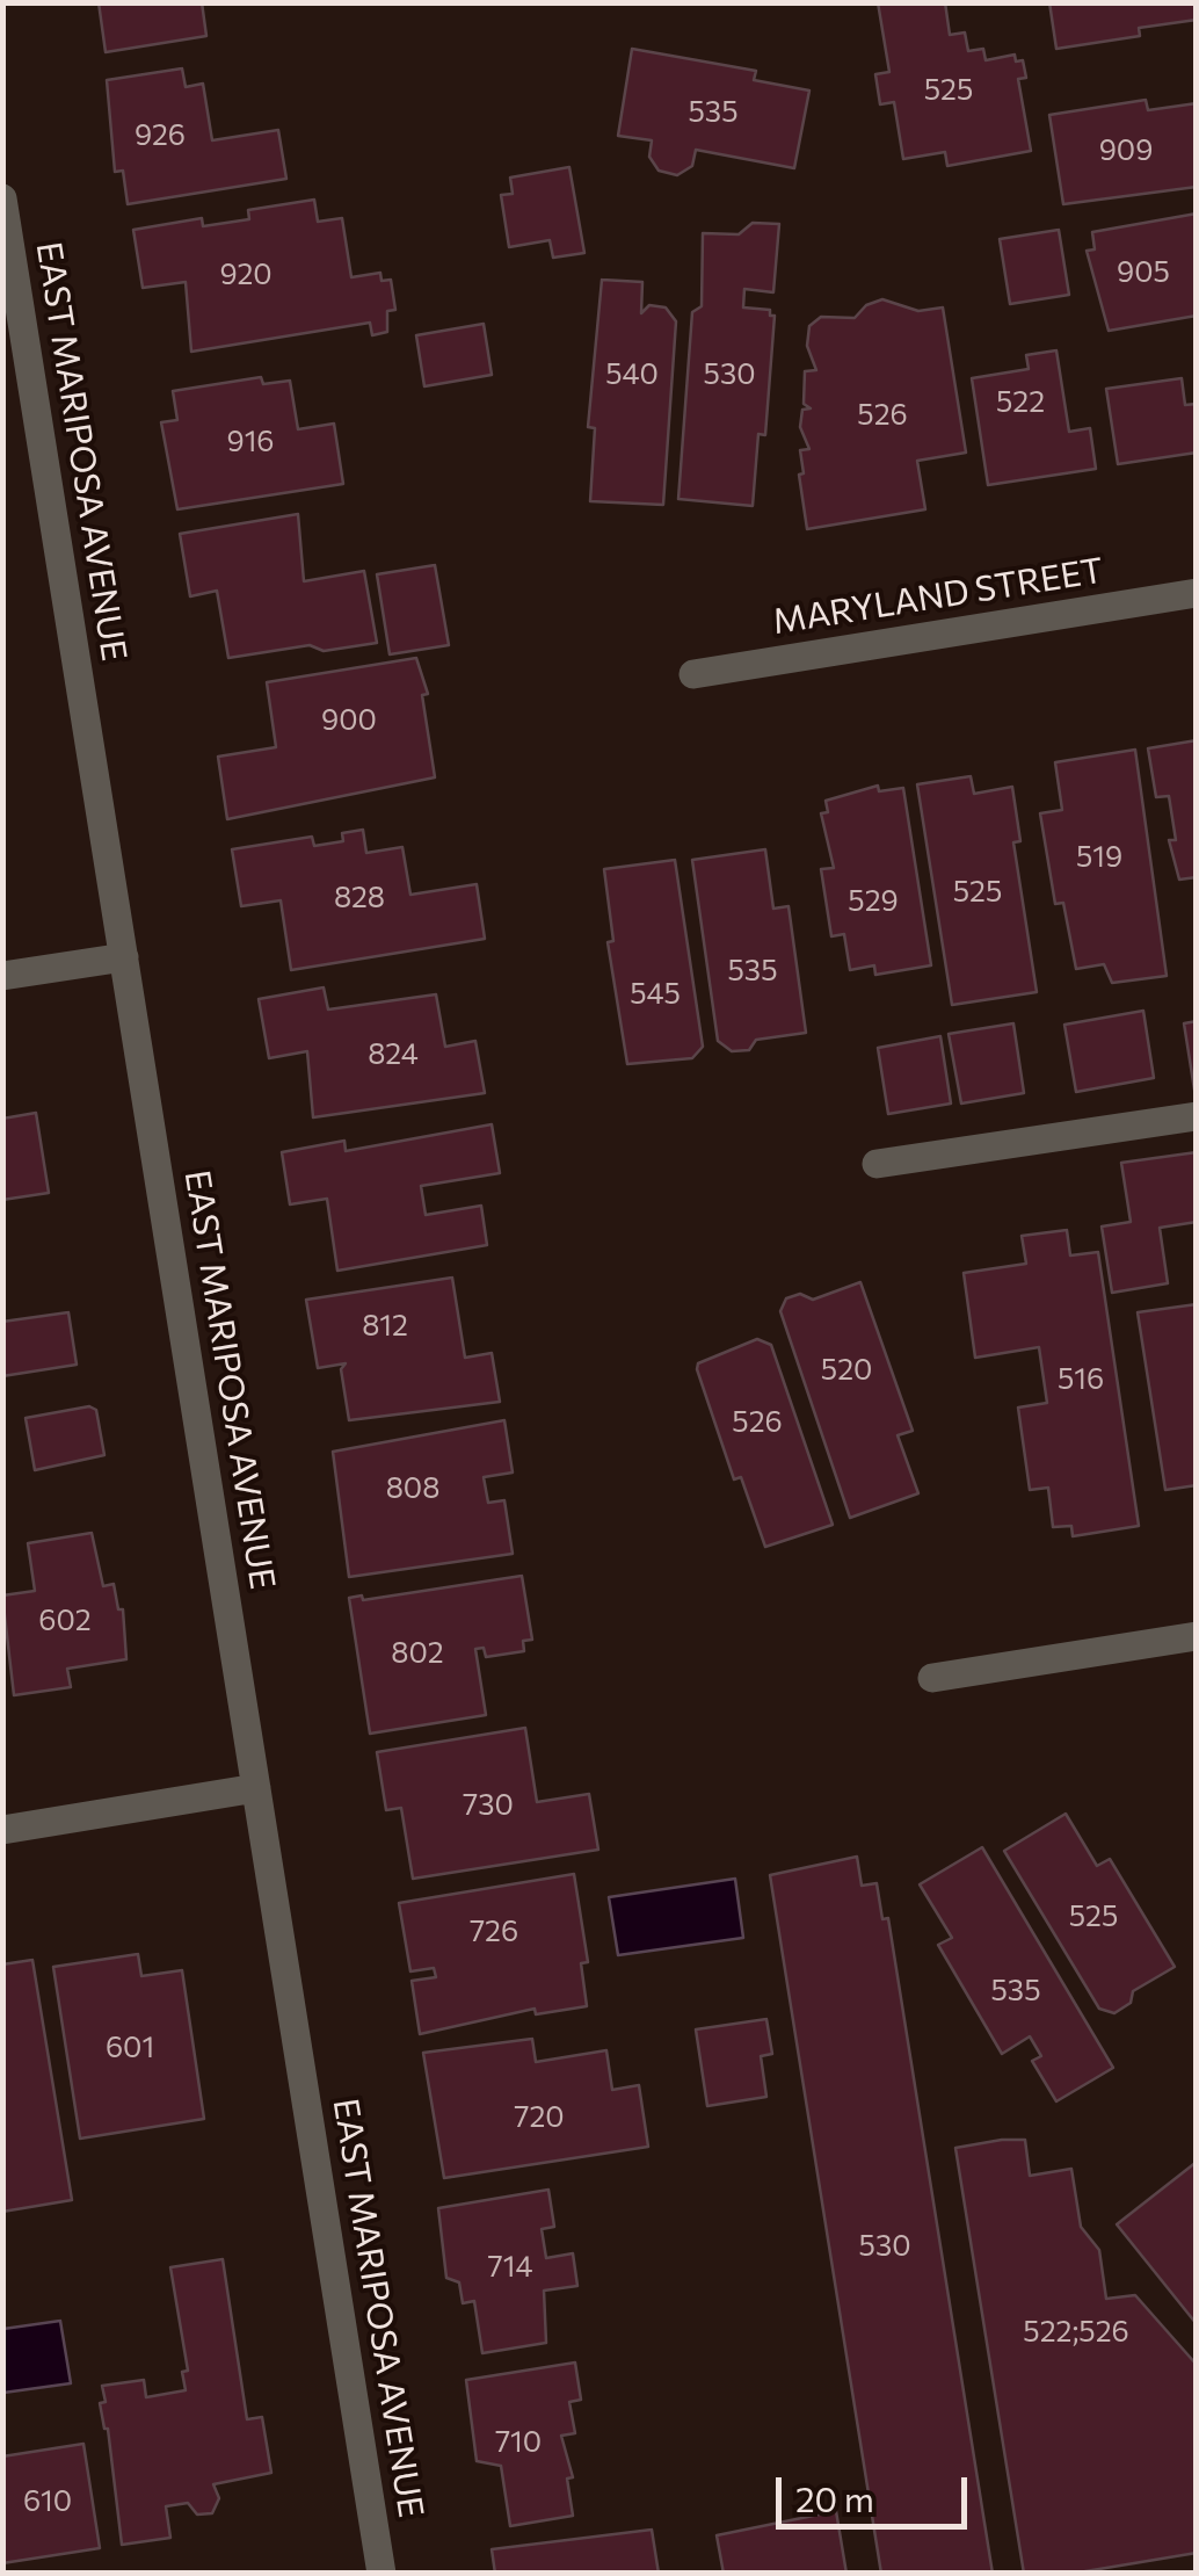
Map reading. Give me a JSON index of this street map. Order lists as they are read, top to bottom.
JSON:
{
  "streets": {
    "street": ["EAST MARIPOSA AVENUE", "MARYLAND STREET"]
  },
  "house_numbers": [
    "525",
    "535",
    "926",
    "909",
    "905",
    "920",
    "540",
    "530",
    "522",
    "526",
    "916",
    "900",
    "519",
    "525",
    "828",
    "529",
    "535",
    "545",
    "824",
    "812",
    "520",
    "516",
    "526",
    "808",
    "602",
    "802",
    "730",
    "525",
    "726",
    "535",
    "601",
    "720",
    "530",
    "714",
    "522;526",
    "710",
    "610"
  ],
  "scale_bar": "20 m"
}
